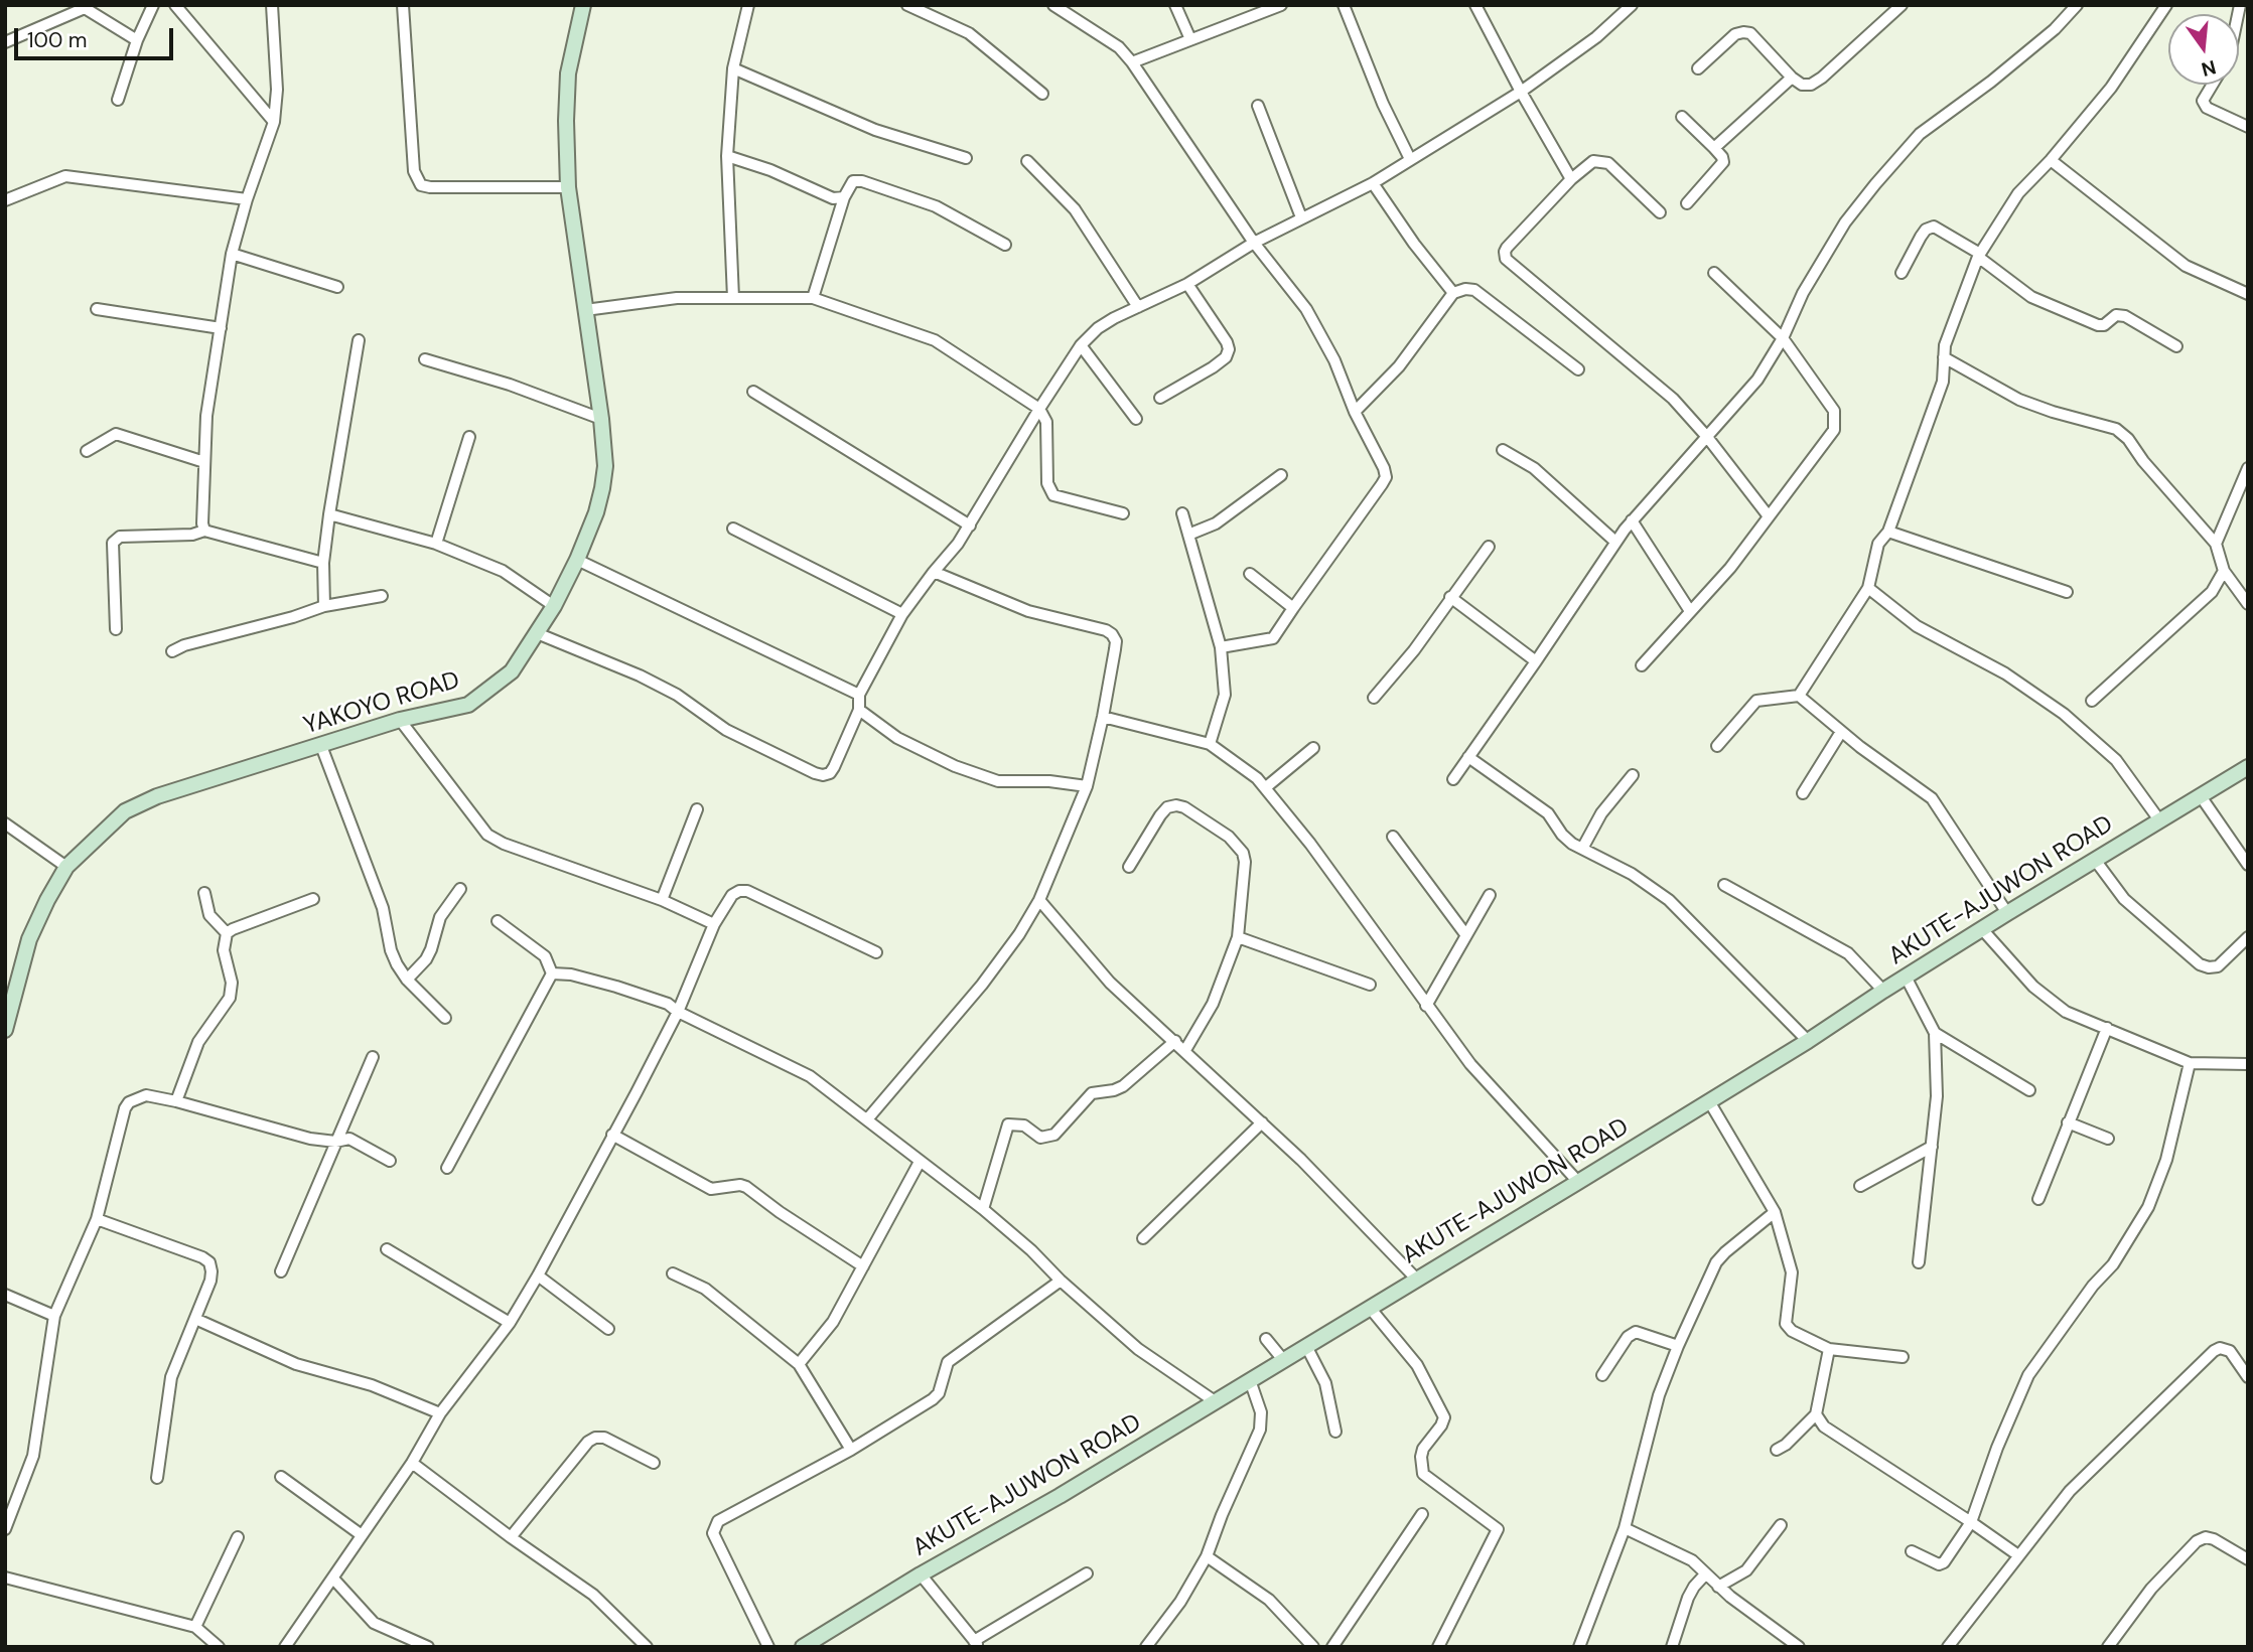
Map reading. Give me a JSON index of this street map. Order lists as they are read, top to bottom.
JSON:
{
  "streets": {
    "main road": ["YAKOYO ROAD", "AKUTE-AJUWON ROAD"]
  },
  "scale_bar": "100 m",
  "north": "bottom"
}
